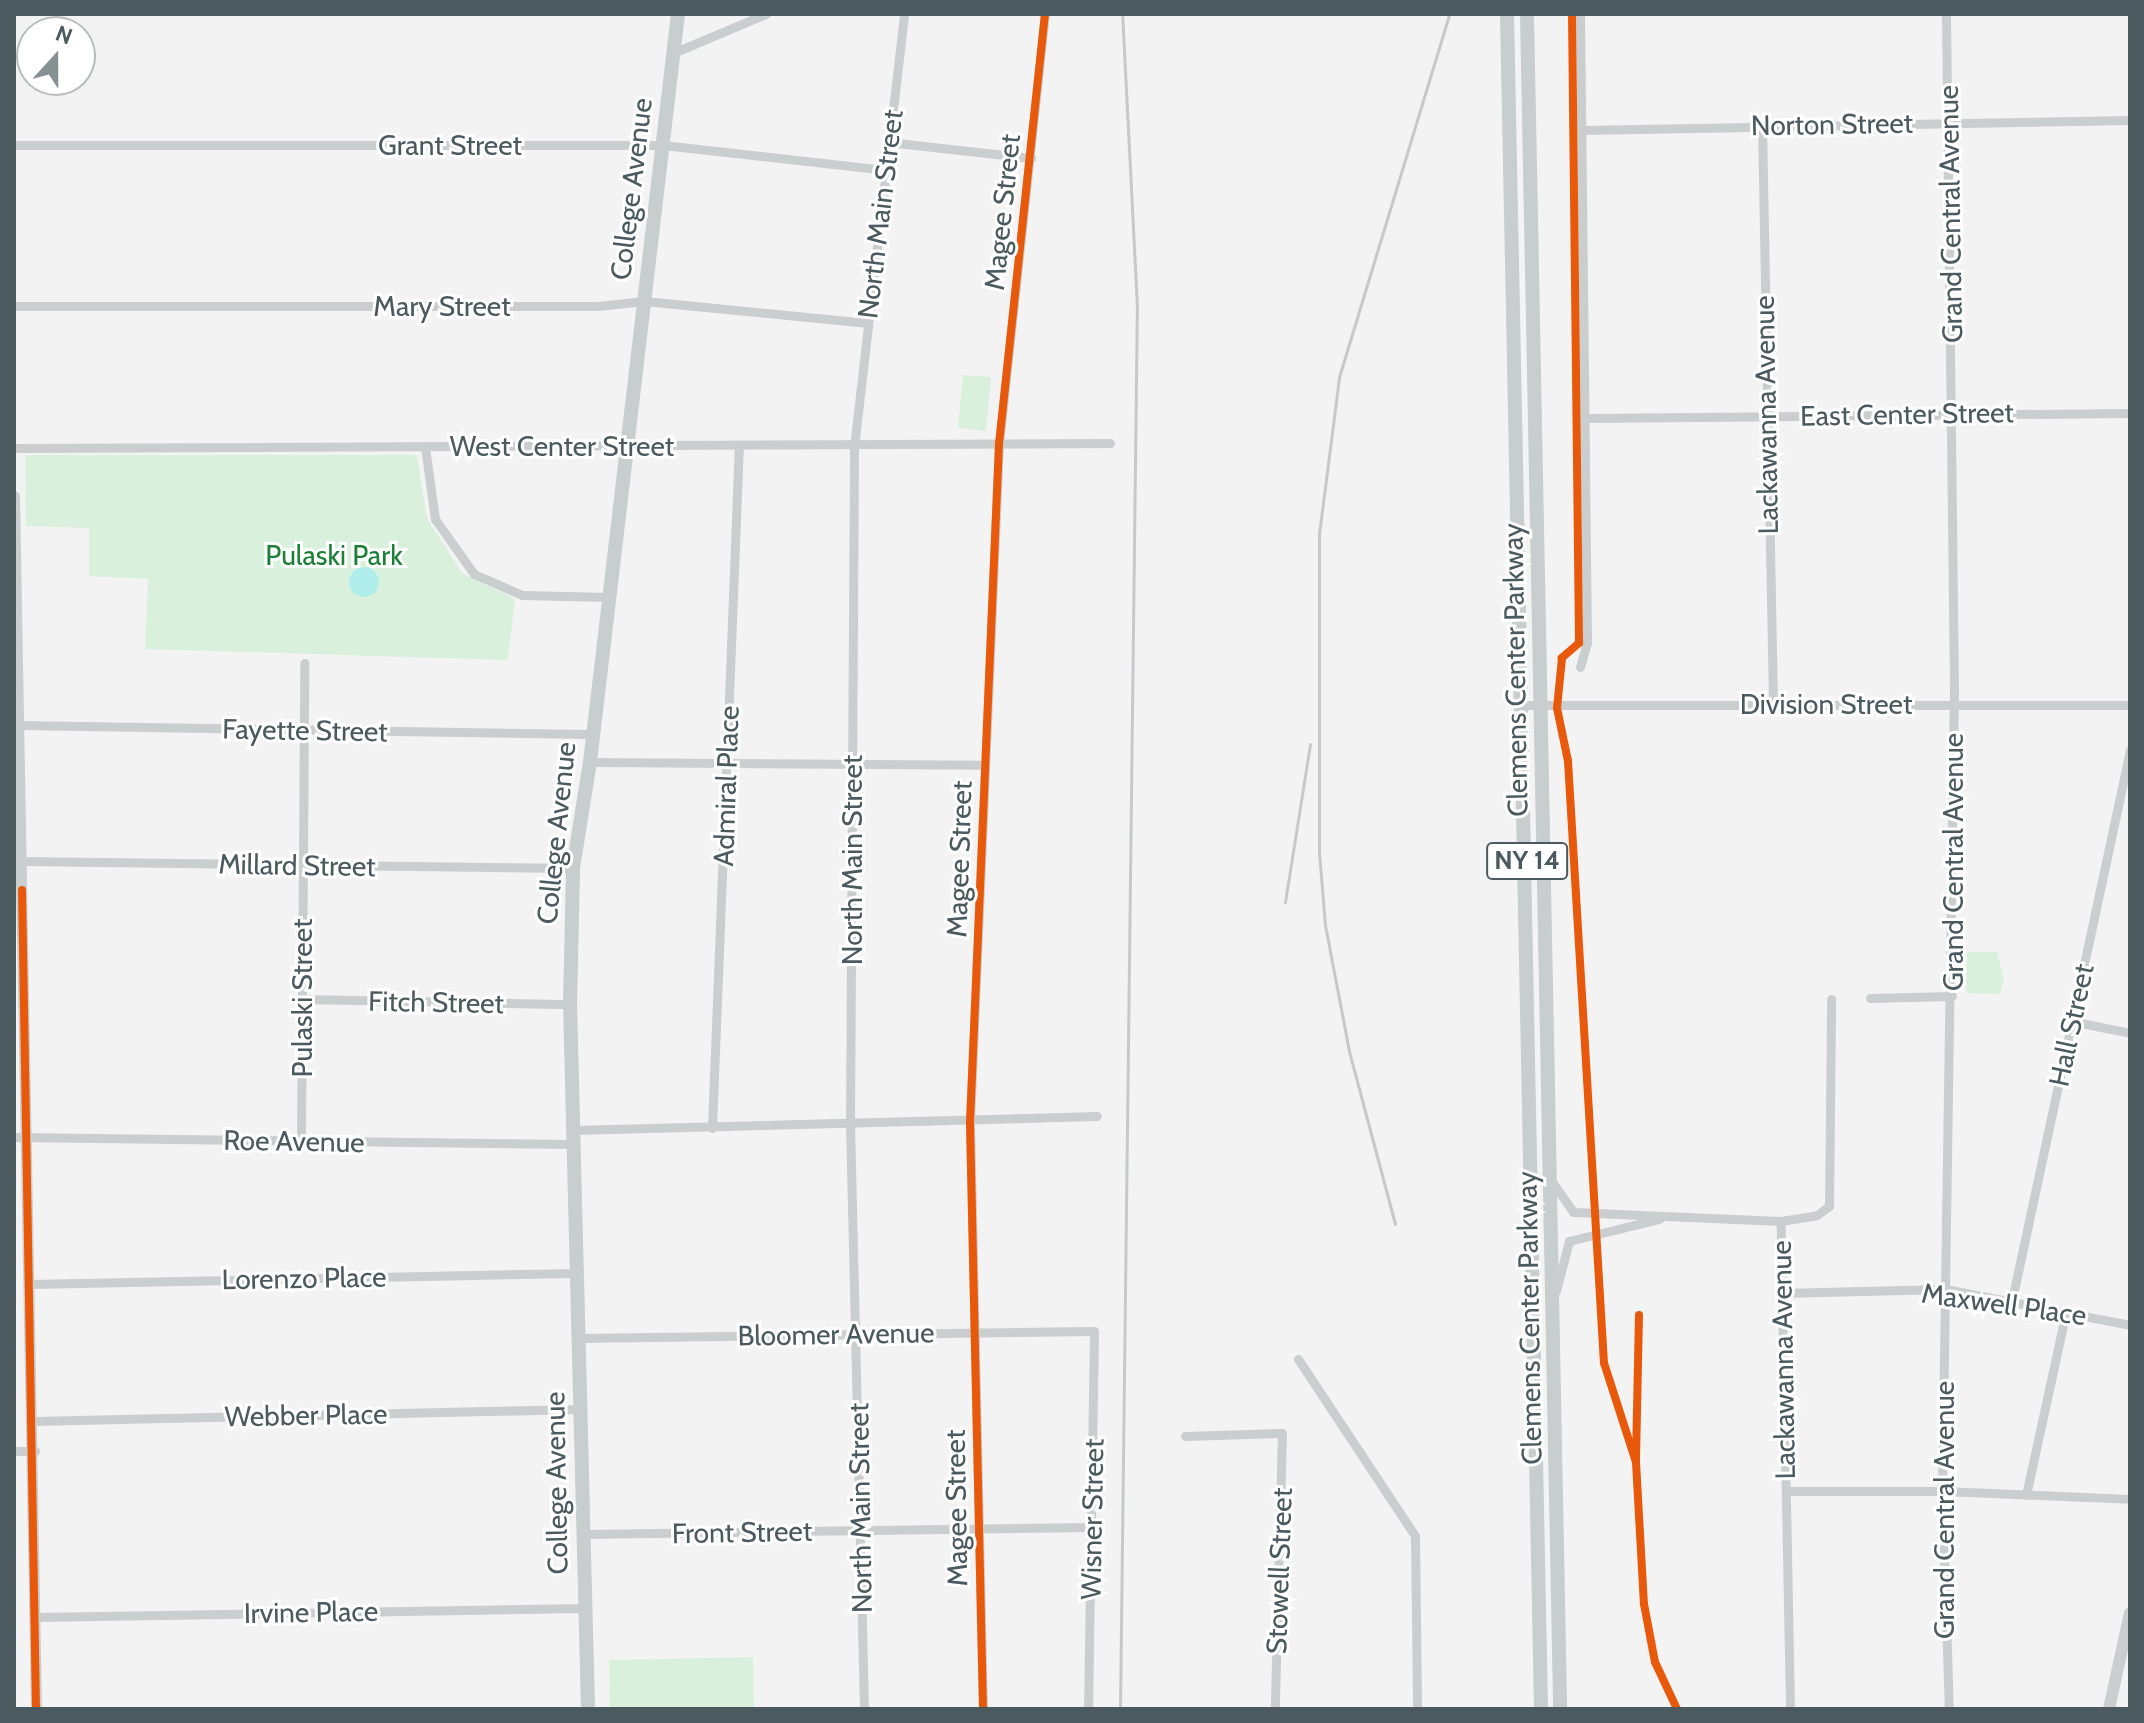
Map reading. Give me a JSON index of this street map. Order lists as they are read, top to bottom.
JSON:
{
  "streets": {
    "main road": ["College Avenue", "Clemens Center Parkway", "NY 14"],
    "street": [
      "Norton Street",
      "Grant Street",
      "Magee Street",
      "North Main Street",
      "Grand Central Avenue",
      "Mary Street",
      "East Center Street",
      "Lackawanna Avenue",
      "West Center Street",
      "Division Street",
      "Fayette Street",
      "Admiral Place",
      "Millard Street",
      "Pulaski Street",
      "Fitch Street",
      "Hall Street",
      "Roe Avenue",
      "Lorenzo Place",
      "Maxwell Place",
      "Bloomer Avenue",
      "Webber Place",
      "Wisner Street",
      "Front Street",
      "Stowell Street",
      "Irvine Place"
    ]
  },
  "crossings": [
    ["Norton Street", "Grand Central Avenue"],
    ["Norton Street", "Lackawanna Avenue"],
    ["Grant Street", "College Avenue"],
    ["Grant Street", "North Main Street"],
    ["College Avenue", "Mary Street"],
    ["College Avenue", "West Center Street"],
    ["College Avenue", "Fayette Street"],
    ["College Avenue", "Millard Street"],
    ["College Avenue", "Fitch Street"],
    ["College Avenue", "Roe Avenue"],
    ["College Avenue", "Lorenzo Place"],
    ["College Avenue", "Bloomer Avenue"],
    ["College Avenue", "Webber Place"],
    ["College Avenue", "Front Street"],
    ["College Avenue", "Irvine Place"],
    ["Magee Street", "West Center Street"],
    ["Magee Street", "Roe Avenue"],
    ["Magee Street", "Bloomer Avenue"],
    ["Magee Street", "Front Street"],
    ["North Main Street", "Mary Street"],
    ["North Main Street", "West Center Street"],
    ["North Main Street", "Roe Avenue"],
    ["North Main Street", "Bloomer Avenue"],
    ["North Main Street", "Front Street"],
    ["Grand Central Avenue", "East Center Street"],
    ["Grand Central Avenue", "Division Street"],
    ["Grand Central Avenue", "Maxwell Place"],
    ["East Center Street", "Lackawanna Avenue"],
    ["Lackawanna Avenue", "Division Street"],
    ["Lackawanna Avenue", "Maxwell Place"],
    ["West Center Street", "Admiral Place"],
    ["Clemens Center Parkway", "Division Street"],
    ["Fayette Street", "Pulaski Street"],
    ["Admiral Place", "Roe Avenue"],
    ["Millard Street", "Pulaski Street"],
    ["Pulaski Street", "Fitch Street"],
    ["Pulaski Street", "Roe Avenue"],
    ["Hall Street", "Maxwell Place"],
    ["Bloomer Avenue", "Wisner Street"],
    ["Wisner Street", "Front Street"]
  ],
  "parks": ["Pulaski Park"],
  "north": "top"
}
